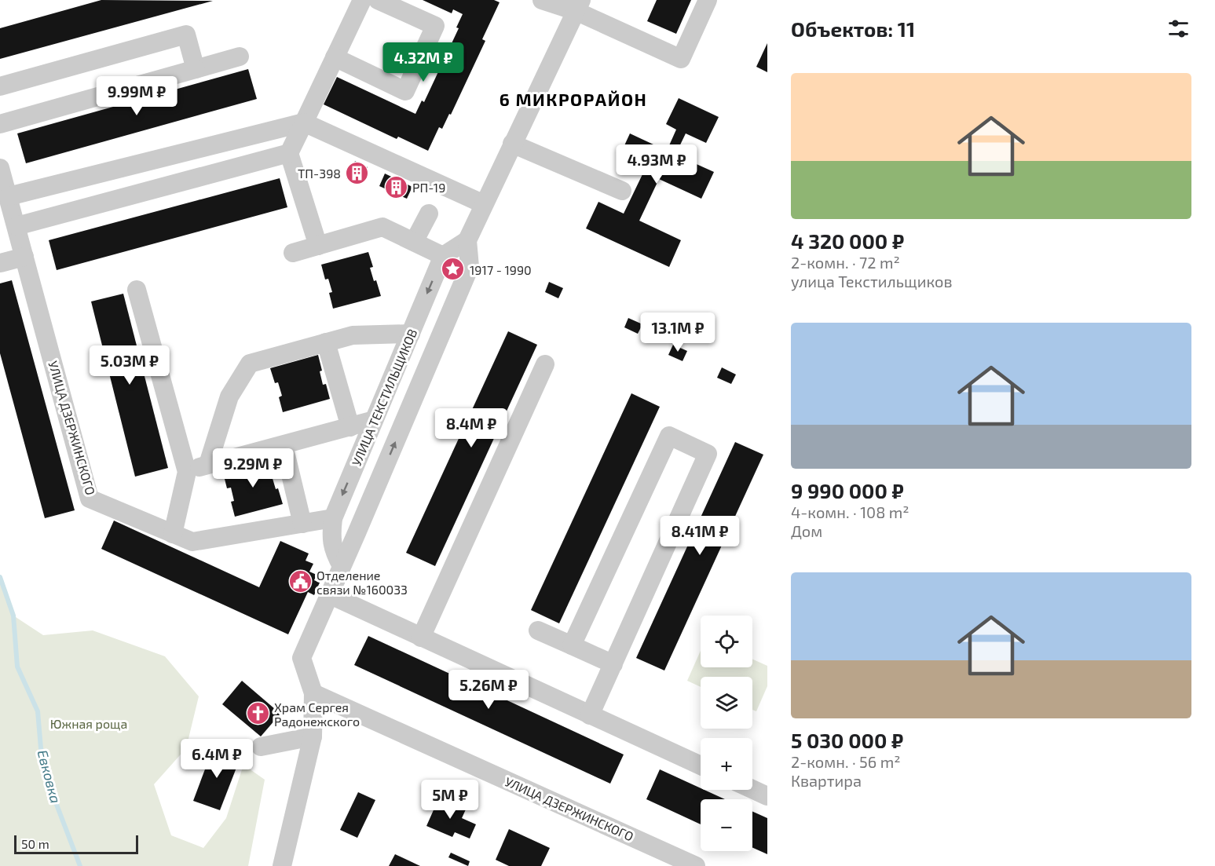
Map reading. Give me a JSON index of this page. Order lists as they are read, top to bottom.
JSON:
{
  "streets": {
    "street": ["УЛИЦА ТЕКСТИЛЬЩИКОВ", "УЛИЦА ДЗЕРЖИНСКОГО"]
  },
  "crossings": [
    ["УЛИЦА ТЕКСТИЛЬЩИКОВ", "УЛИЦА ДЗЕРЖИНСКОГО"]
  ],
  "districts": ["6 МИКРОРАЙОН"],
  "water": ["Евковка"],
  "parks": ["Южная роща"],
  "places": {
    "building": ["ТП-398", "РП-19"],
    "place": ["1917 - 1990"],
    "public building": ["Отделение связи №160033"],
    "church": ["Храм Сергея Радонежского"]
  },
  "scale_bar": "50 m",
  "page": {
    "heading": "Объектов: 11",
    "price": [
      "4.32M ₽",
      "9.99M ₽",
      "4.93M ₽",
      "13.1M ₽",
      "5.03M ₽",
      "8.4M ₽",
      "9.29M ₽",
      "8.41M ₽",
      "5.26M ₽",
      "6.4M ₽",
      "5M ₽"
    ],
    "list": [
      {
        "name": "4 320 000 ₽",
        "note": "2-комн. · 72 m² · улица Текстильщиков"
      },
      {
        "name": "9 990 000 ₽",
        "note": "4-комн. · 108 m² · Дом"
      },
      {
        "name": "5 030 000 ₽",
        "note": "2-комн. · 56 m² · Квартира"
      }
    ],
    "map_buttons": ["+", "−"],
    "scale": "50 m"
  }
}
